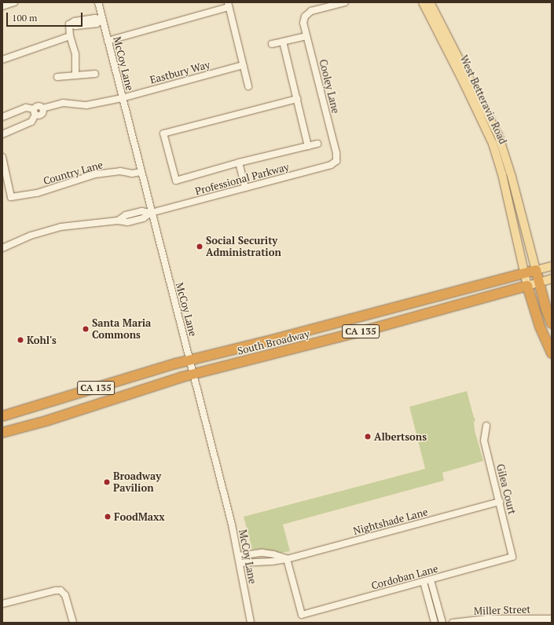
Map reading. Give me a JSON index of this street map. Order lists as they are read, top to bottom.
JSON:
{
  "streets": {
    "highway": ["West Betteravia Road", "CA 135", "South Broadway"],
    "street": [
      "McCoy Lane",
      "Eastbury Way",
      "Cooley Lane",
      "Country Lane",
      "Professional Parkway",
      "Gilea Court",
      "Nightshade Lane",
      "Cordoban Lane",
      "Miller Street"
    ]
  },
  "crossings": [
    ["McCoy Lane", "Eastbury Way"],
    ["McCoy Lane", "Country Lane"],
    ["McCoy Lane", "Professional Parkway"],
    ["McCoy Lane", "South Broadway"],
    ["McCoy Lane", "Nightshade Lane"],
    ["Cooley Lane", "Professional Parkway"],
    ["West Betteravia Road", "South Broadway"],
    ["Gilea Court", "Nightshade Lane"],
    ["Gilea Court", "Cordoban Lane"],
    ["Nightshade Lane", "Cordoban Lane"]
  ],
  "places": [
    "Social Security Administration",
    "Santa Maria Commons",
    "Kohl's",
    "Albertsons",
    "Broadway Pavilion",
    "FoodMaxx"
  ],
  "scale_bar": "100 m"
}
